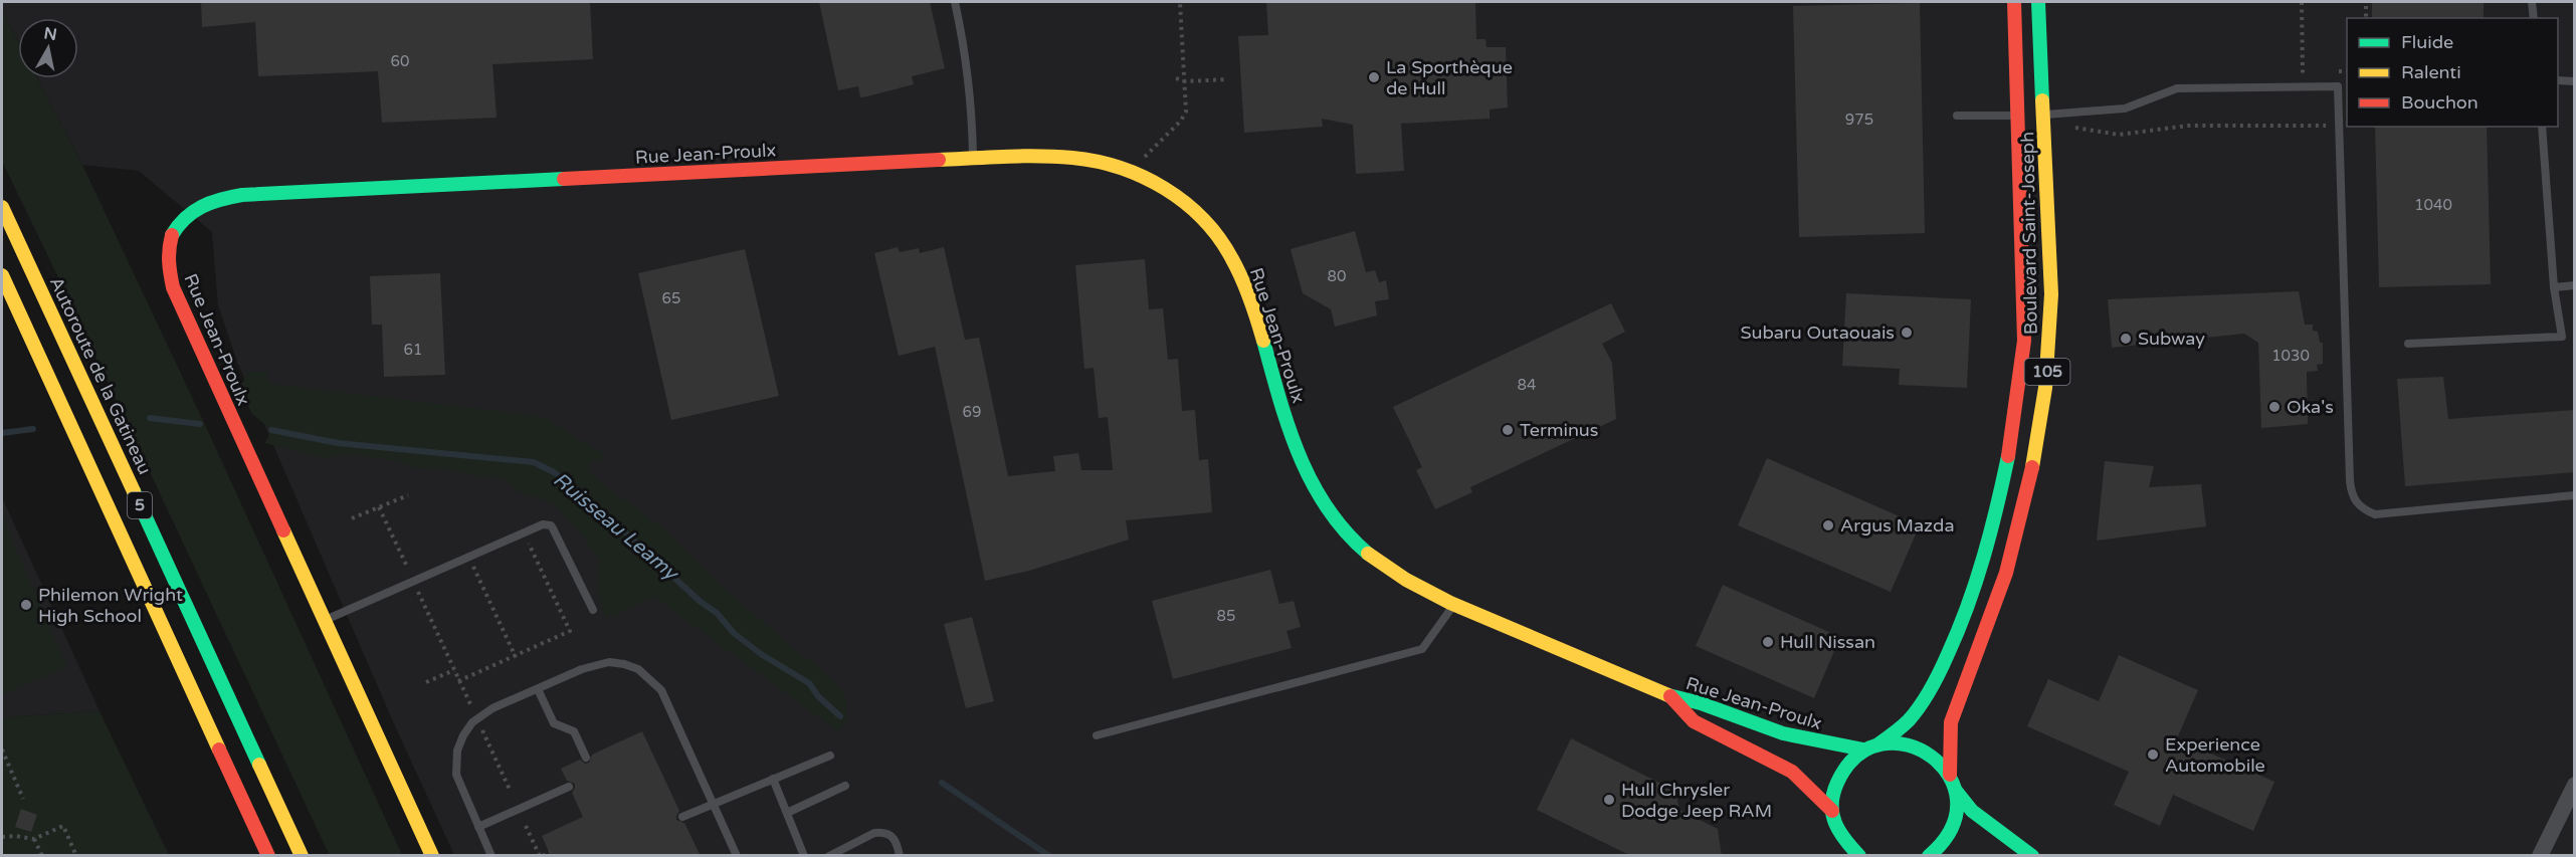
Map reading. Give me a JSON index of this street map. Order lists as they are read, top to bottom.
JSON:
{
  "streets": {
    "main road": [
      "Rue Jean-Proulx",
      "Boulevard Saint-Joseph",
      "105",
      "Autoroute de la Gatineau",
      "5"
    ]
  },
  "crossings": [
    ["Rue Jean-Proulx", "105"],
    ["Boulevard Saint-Joseph", "105"]
  ],
  "water": ["Ruisseau Leamy"],
  "places": [
    "La Sporthèque de Hull",
    "Subaru Outaouais",
    "Subway",
    "Oka's",
    "Terminus",
    "Argus Mazda",
    "Philemon Wright High School",
    "Hull Nissan",
    "Experience Automobile",
    "Hull Chrysler Dodge Jeep RAM"
  ],
  "house_numbers": [
    "60",
    "975",
    "1040",
    "80",
    "65",
    "61",
    "1030",
    "84",
    "69",
    "85"
  ],
  "legend": ["Fluide", "Ralenti", "Bouchon"],
  "north": "top"
}
